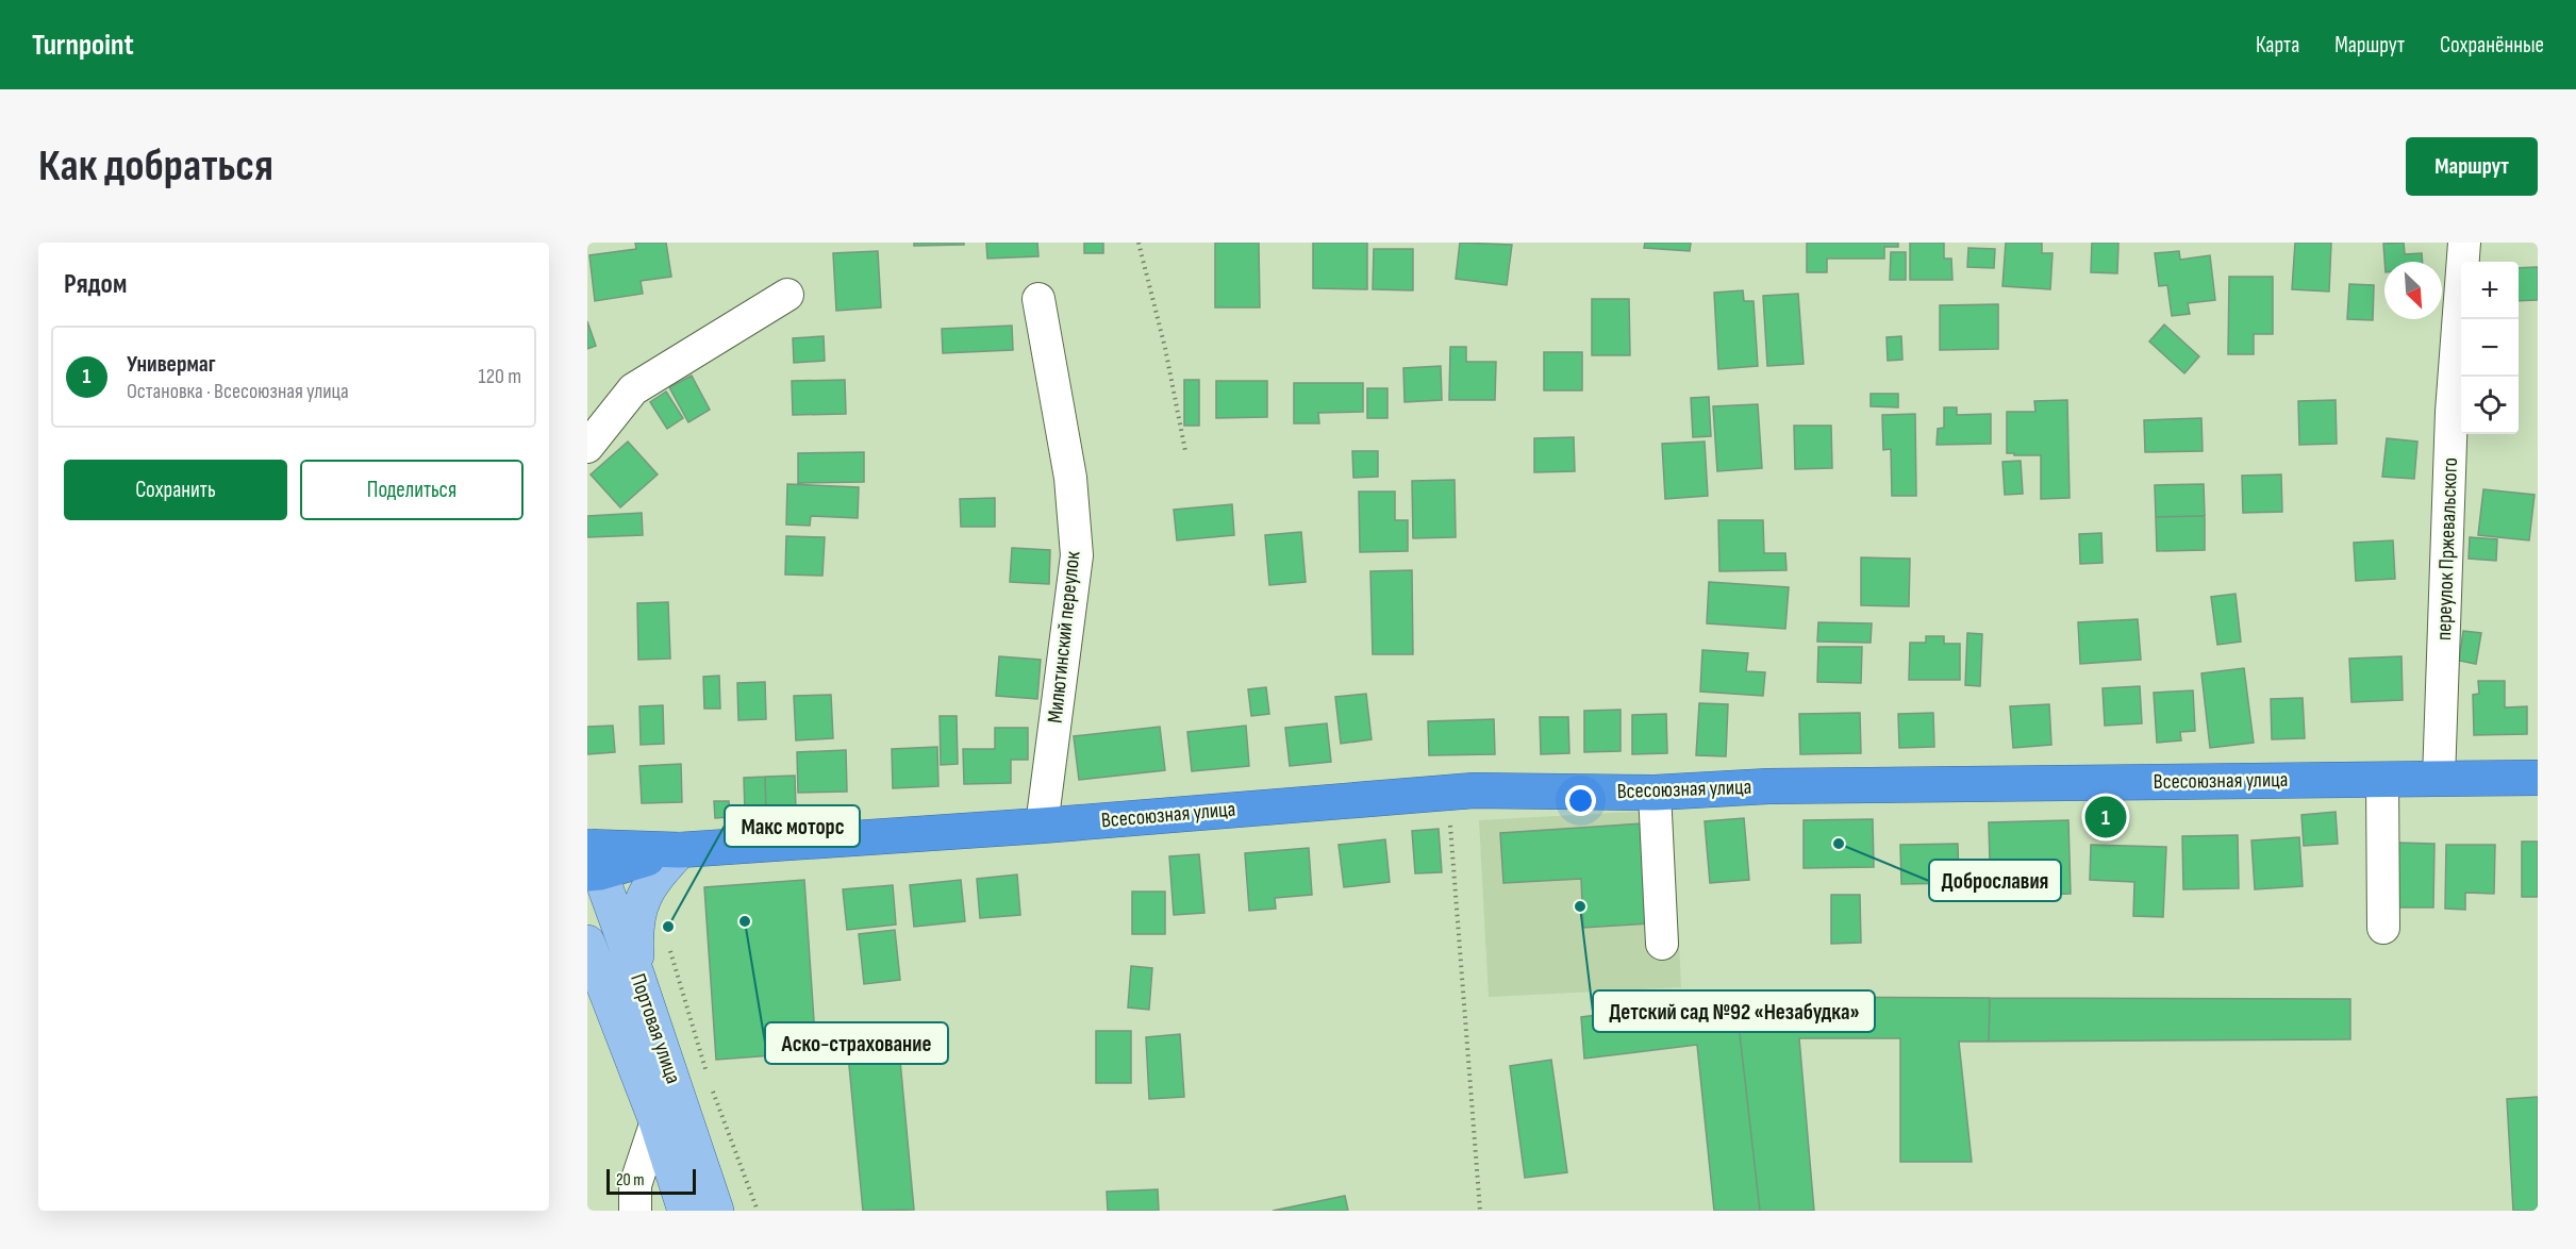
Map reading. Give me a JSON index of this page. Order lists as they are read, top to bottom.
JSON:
{
  "streets": {
    "highway": ["Всесоюзная улица"],
    "main road": ["Портовая улица"],
    "street": ["переулок Пржевальского", "Милютинский переулок"]
  },
  "crossings": [
    ["переулок Пржевальского", "Всесоюзная улица"],
    ["Милютинский переулок", "Всесоюзная улица"],
    ["Всесоюзная улица", "Портовая улица"]
  ],
  "places": [
    "Доброславия",
    "Детский сад №92 «Незабудка»",
    "Аско-страхование",
    "Макс моторс"
  ],
  "scale_bar": "20 m",
  "north": "bottom right",
  "page": {
    "header": "Turnpoint",
    "nav": ["Карта", "Маршрут", "Сохранённые"],
    "buttons": [
      "Маршрут",
      ["Сохранить", "Поделиться"]
    ],
    "title": "Как добраться",
    "heading": "Рядом",
    "map_buttons": ["+", "−"],
    "list": [
      {
        "mark": "1",
        "name": "Универмаг",
        "note": "Остановка · Всесоюзная улица",
        "value": "120 m"
      }
    ],
    "pins": "1",
    "scale": "20 m"
  }
}
